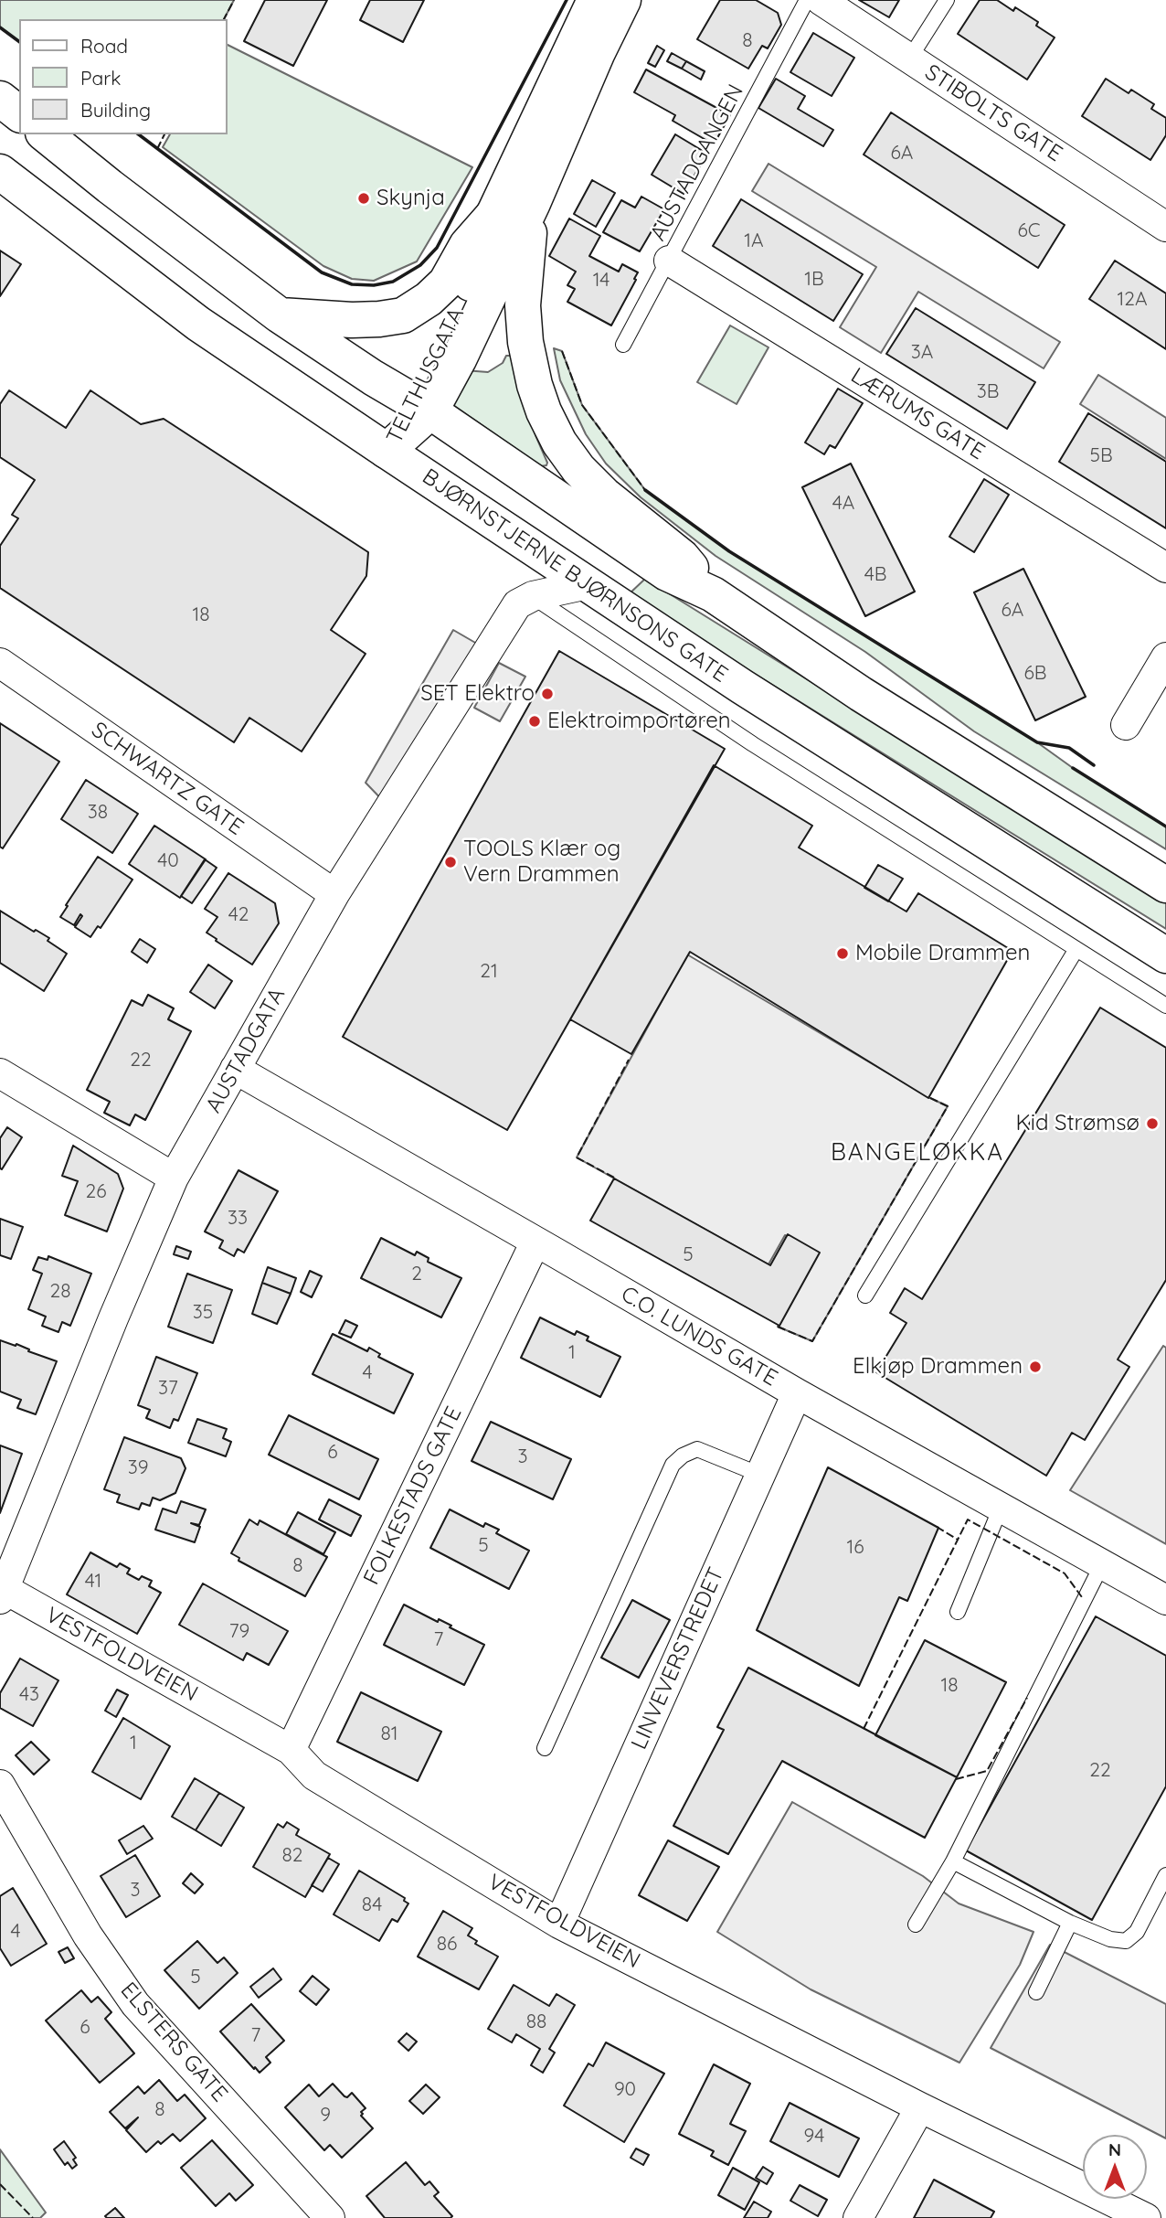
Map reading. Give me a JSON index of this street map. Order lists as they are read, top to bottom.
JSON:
{
  "streets": {
    "main road": ["TELTHUSGATA", "BJØRNSTJERNE BJØRNSONS GATE"],
    "street": [
      "STIBOLTS GATE",
      "LÆRUMS GATE",
      "SCHWARTZ GATE",
      "AUSTADGATA",
      "C.O. LUNDS GATE",
      "FOLKESTADS GATE",
      "VESTFOLDVEIEN",
      "LINVEVERSTREDET",
      "ELSTERS GATE"
    ],
    "lane": ["AUSTADGANGEN"]
  },
  "crossings": [
    ["AUSTADGANGEN", "LÆRUMS GATE"],
    ["TELTHUSGATA", "BJØRNSTJERNE BJØRNSONS GATE"],
    ["BJØRNSTJERNE BJØRNSONS GATE", "AUSTADGATA"],
    ["SCHWARTZ GATE", "AUSTADGATA"],
    ["AUSTADGATA", "C.O. LUNDS GATE"],
    ["AUSTADGATA", "VESTFOLDVEIEN"],
    ["C.O. LUNDS GATE", "FOLKESTADS GATE"],
    ["C.O. LUNDS GATE", "LINVEVERSTREDET"],
    ["FOLKESTADS GATE", "VESTFOLDVEIEN"],
    ["VESTFOLDVEIEN", "LINVEVERSTREDET"]
  ],
  "districts": ["BANGELØKKA"],
  "places": [
    "Skynja",
    "SET Elektro",
    "Elektroimportøren",
    "TOOLS Klær og Vern Drammen",
    "Mobile Drammen",
    "Kid Strømsø",
    "Elkjøp Drammen"
  ],
  "house_numbers": [
    "8",
    "6A",
    "6C",
    "1A",
    "1B",
    "14",
    "12A",
    "3A",
    "3B",
    "5B",
    "4A",
    "4B",
    "6A",
    "18",
    "6B",
    "38",
    "40",
    "42",
    "21",
    "22",
    "26",
    "33",
    "5",
    "2",
    "28",
    "35",
    "1",
    "4",
    "37",
    "6",
    "3",
    "39",
    "5",
    "16",
    "8",
    "41",
    "79",
    "7",
    "18",
    "43",
    "81",
    "1",
    "22",
    "82",
    "3",
    "84",
    "4",
    "86",
    "5",
    "88",
    "6",
    "7",
    "90",
    "8",
    "9",
    "94"
  ],
  "legend": ["Road", "Park", "Building"],
  "north": "top"
}
